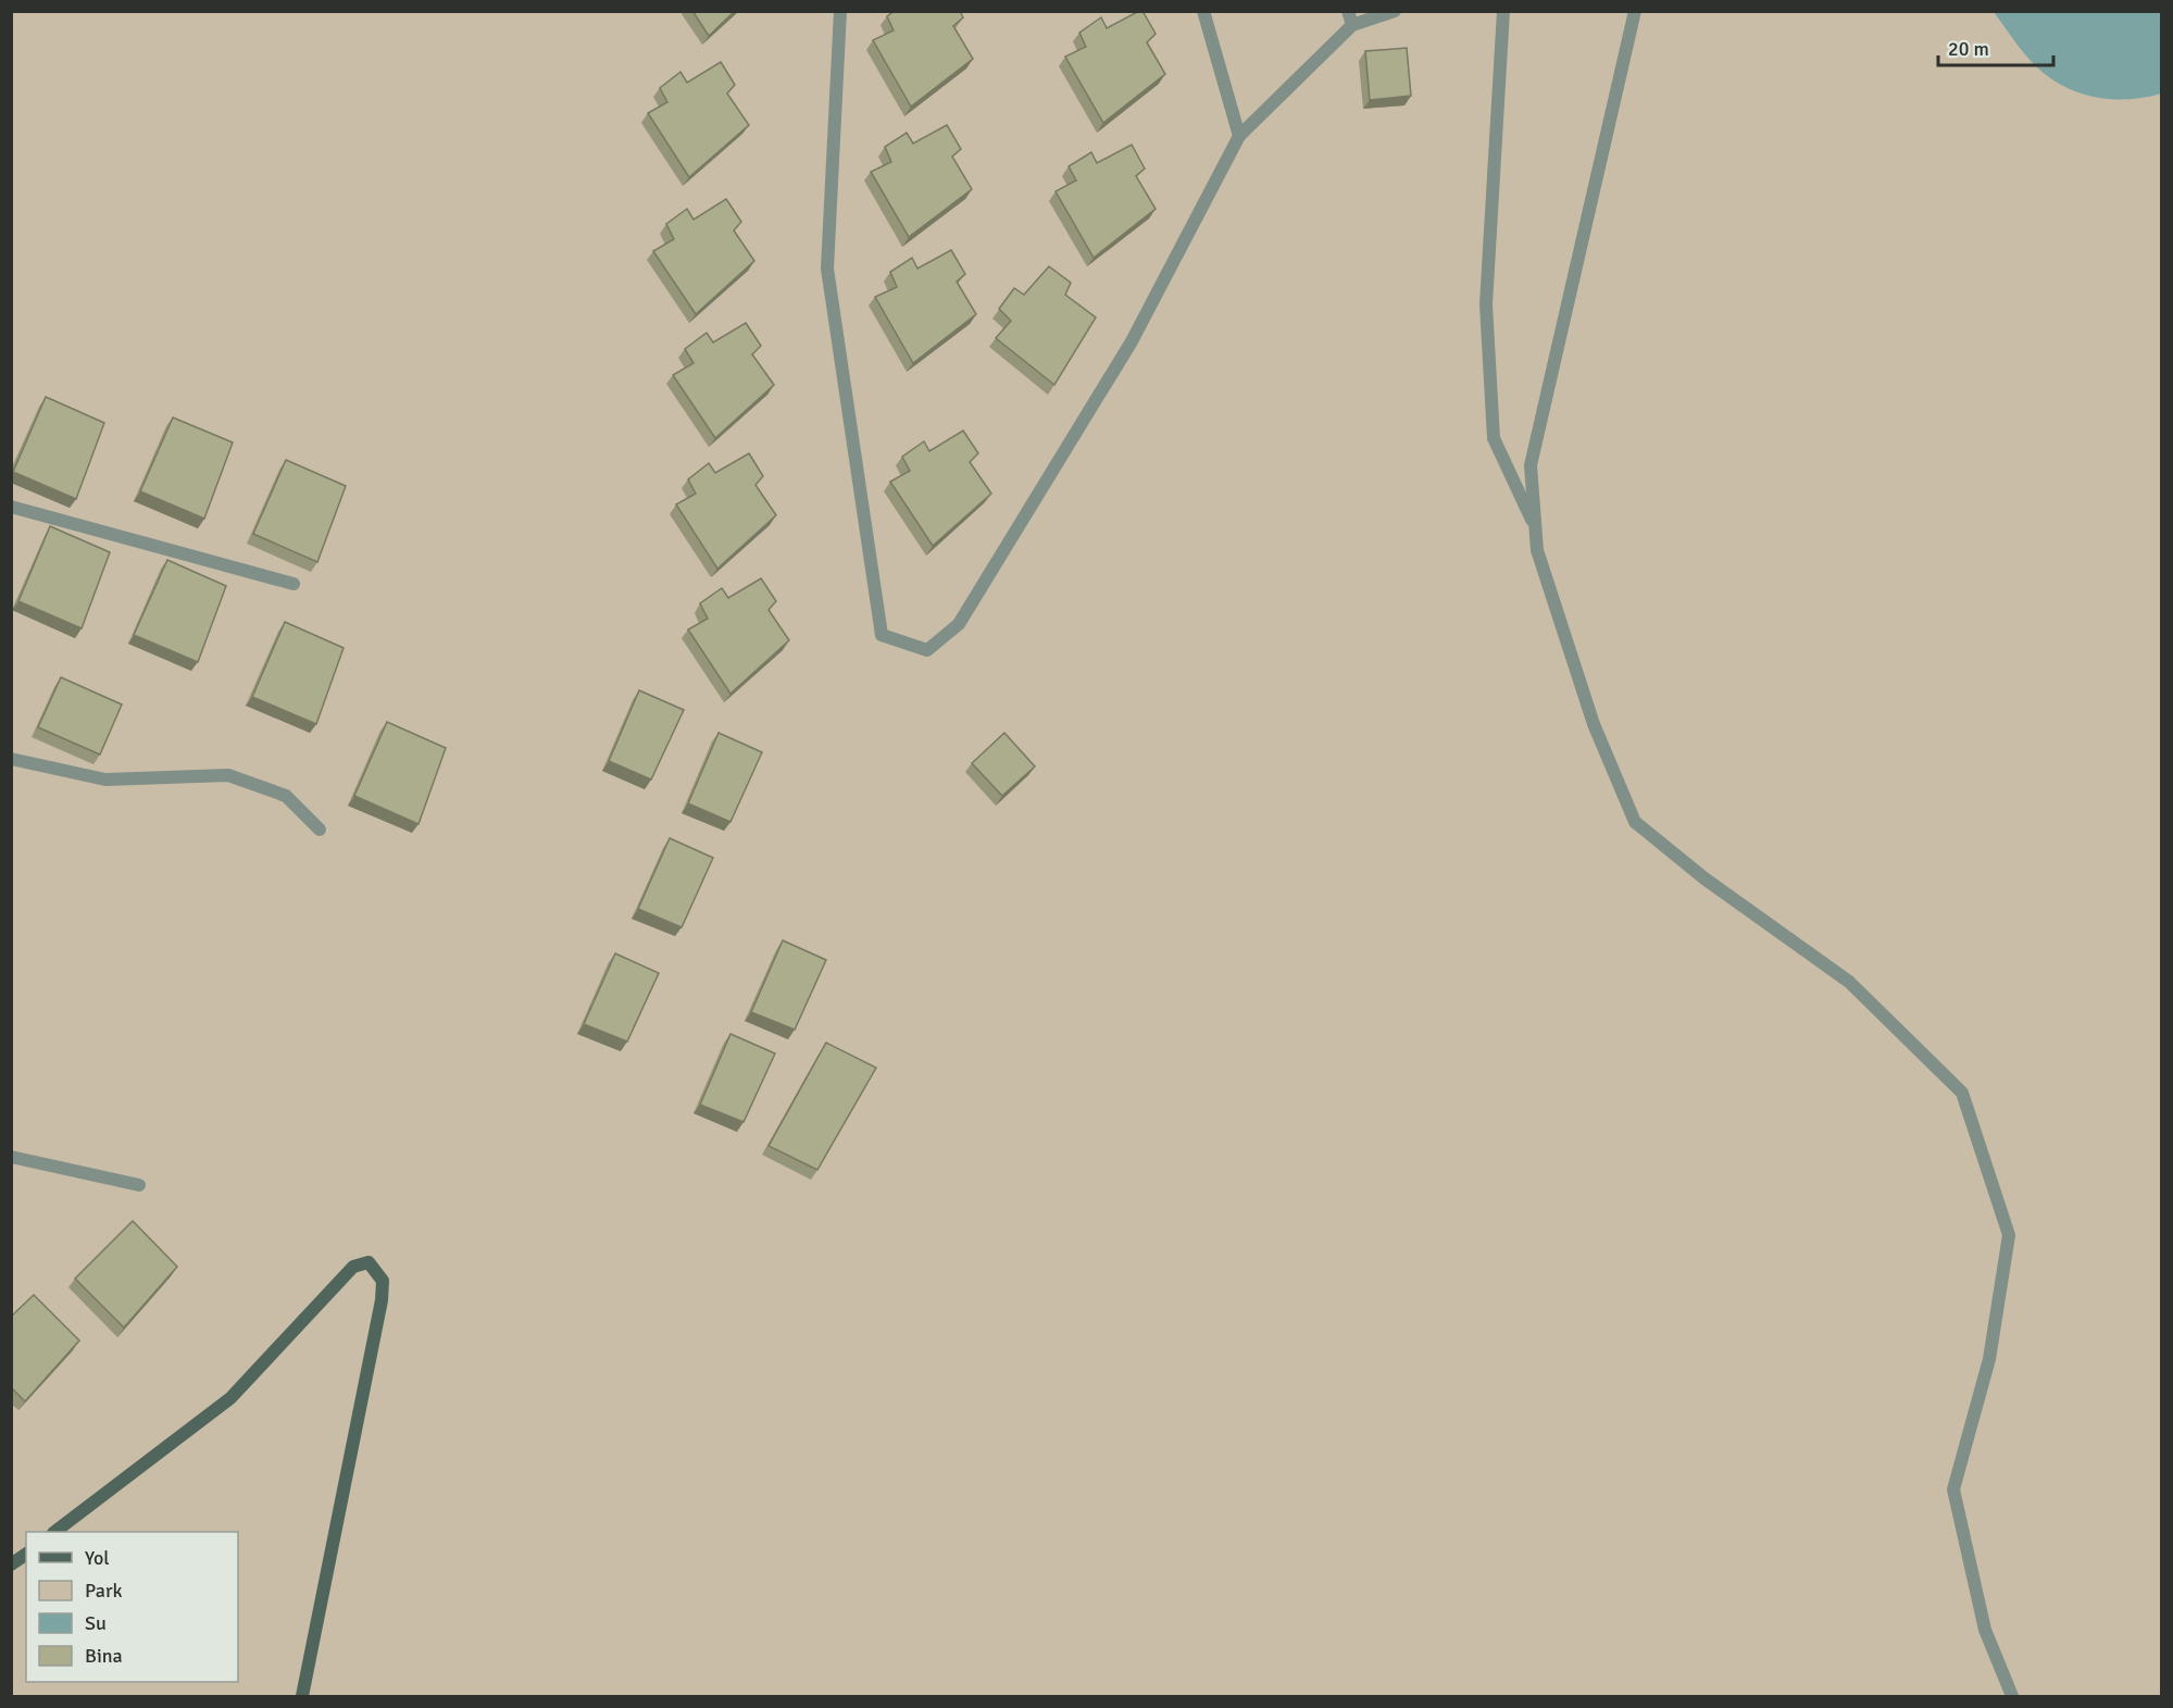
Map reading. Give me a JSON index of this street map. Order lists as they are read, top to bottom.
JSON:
{
  "legend": [
    "Yol",
    "Park",
    "Su",
    "Bina"
  ],
  "scale_bar": "20 m"
}
